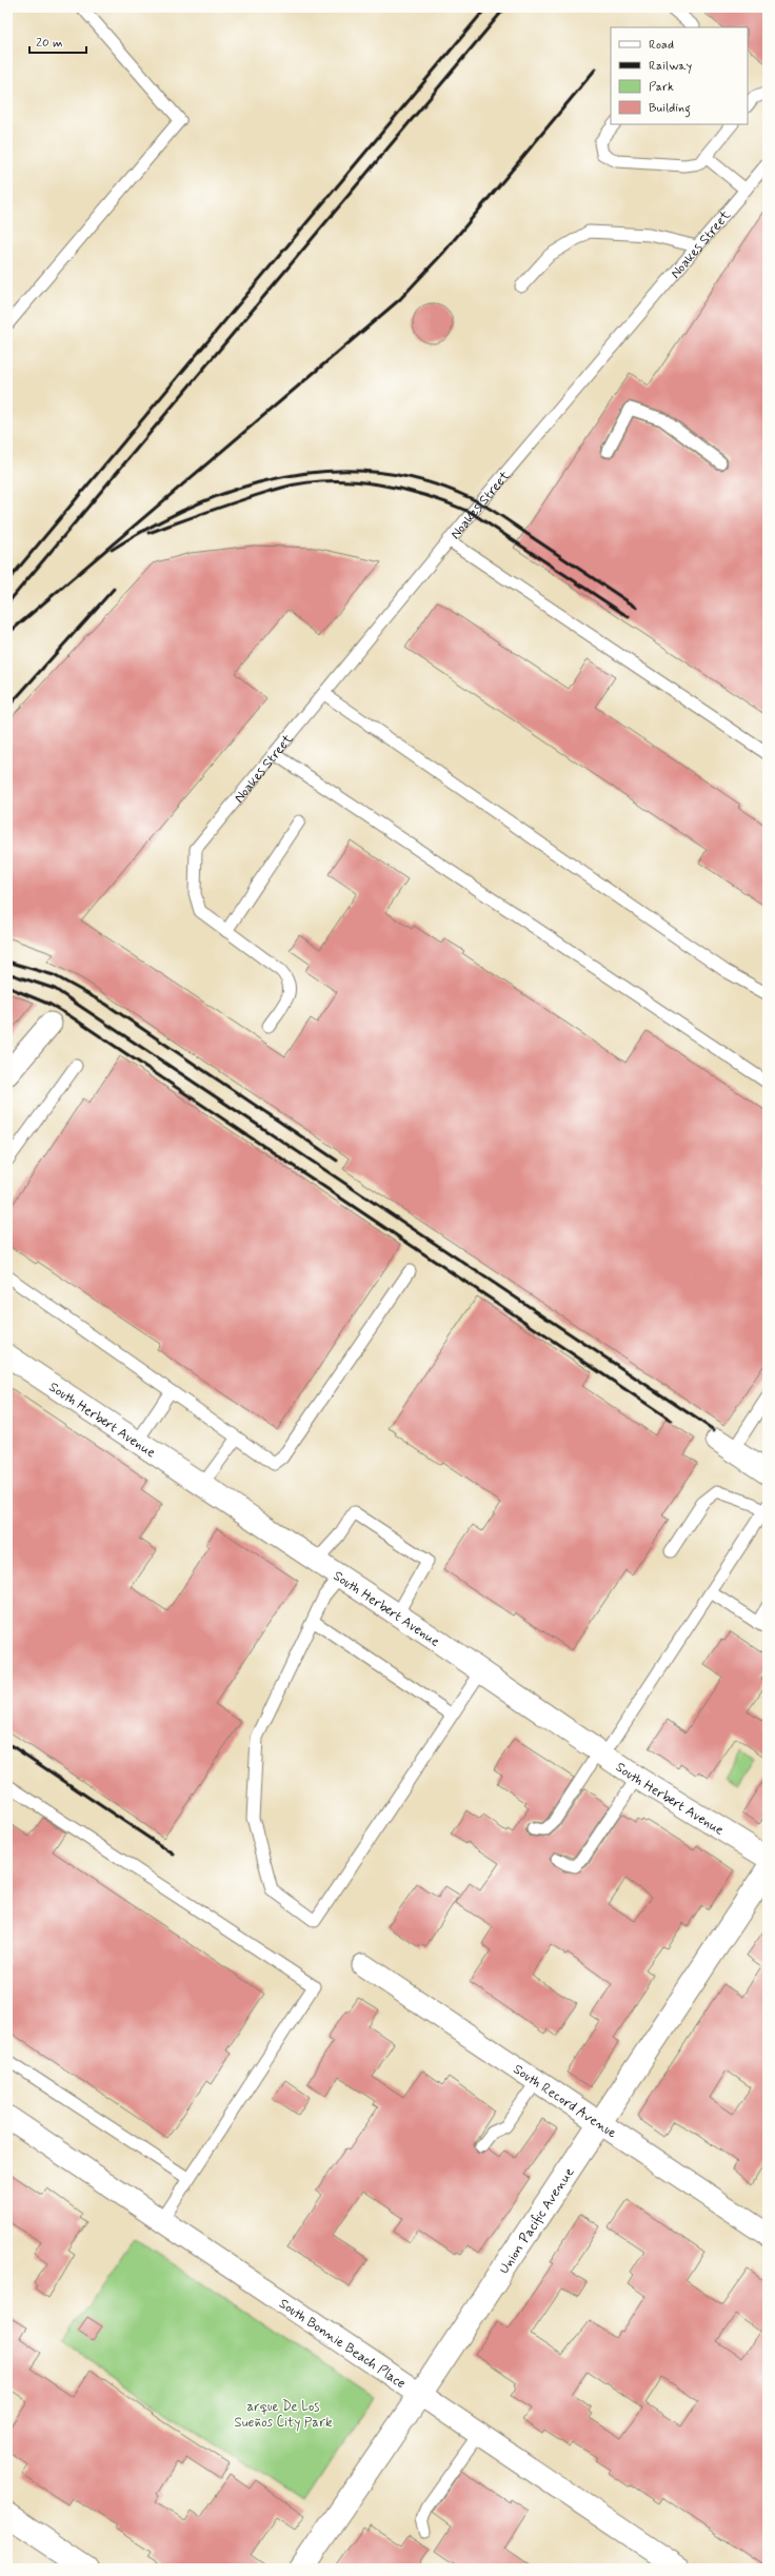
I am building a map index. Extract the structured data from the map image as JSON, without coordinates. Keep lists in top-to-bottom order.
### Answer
{
  "streets": {
    "street": [
      "South Herbert Avenue",
      "South Record Avenue",
      "Union Pacific Avenue",
      "South Bonnie Beach Place"
    ],
    "lane": ["Noakes Street"]
  },
  "crossings": [
    ["South Record Avenue", "Union Pacific Avenue"],
    ["Union Pacific Avenue", "South Bonnie Beach Place"]
  ],
  "parks": ["arque De Los Sueños City Park"],
  "legend": [
    "Road",
    "Railway",
    "Park",
    "Building"
  ],
  "scale_bar": "20 m"
}
